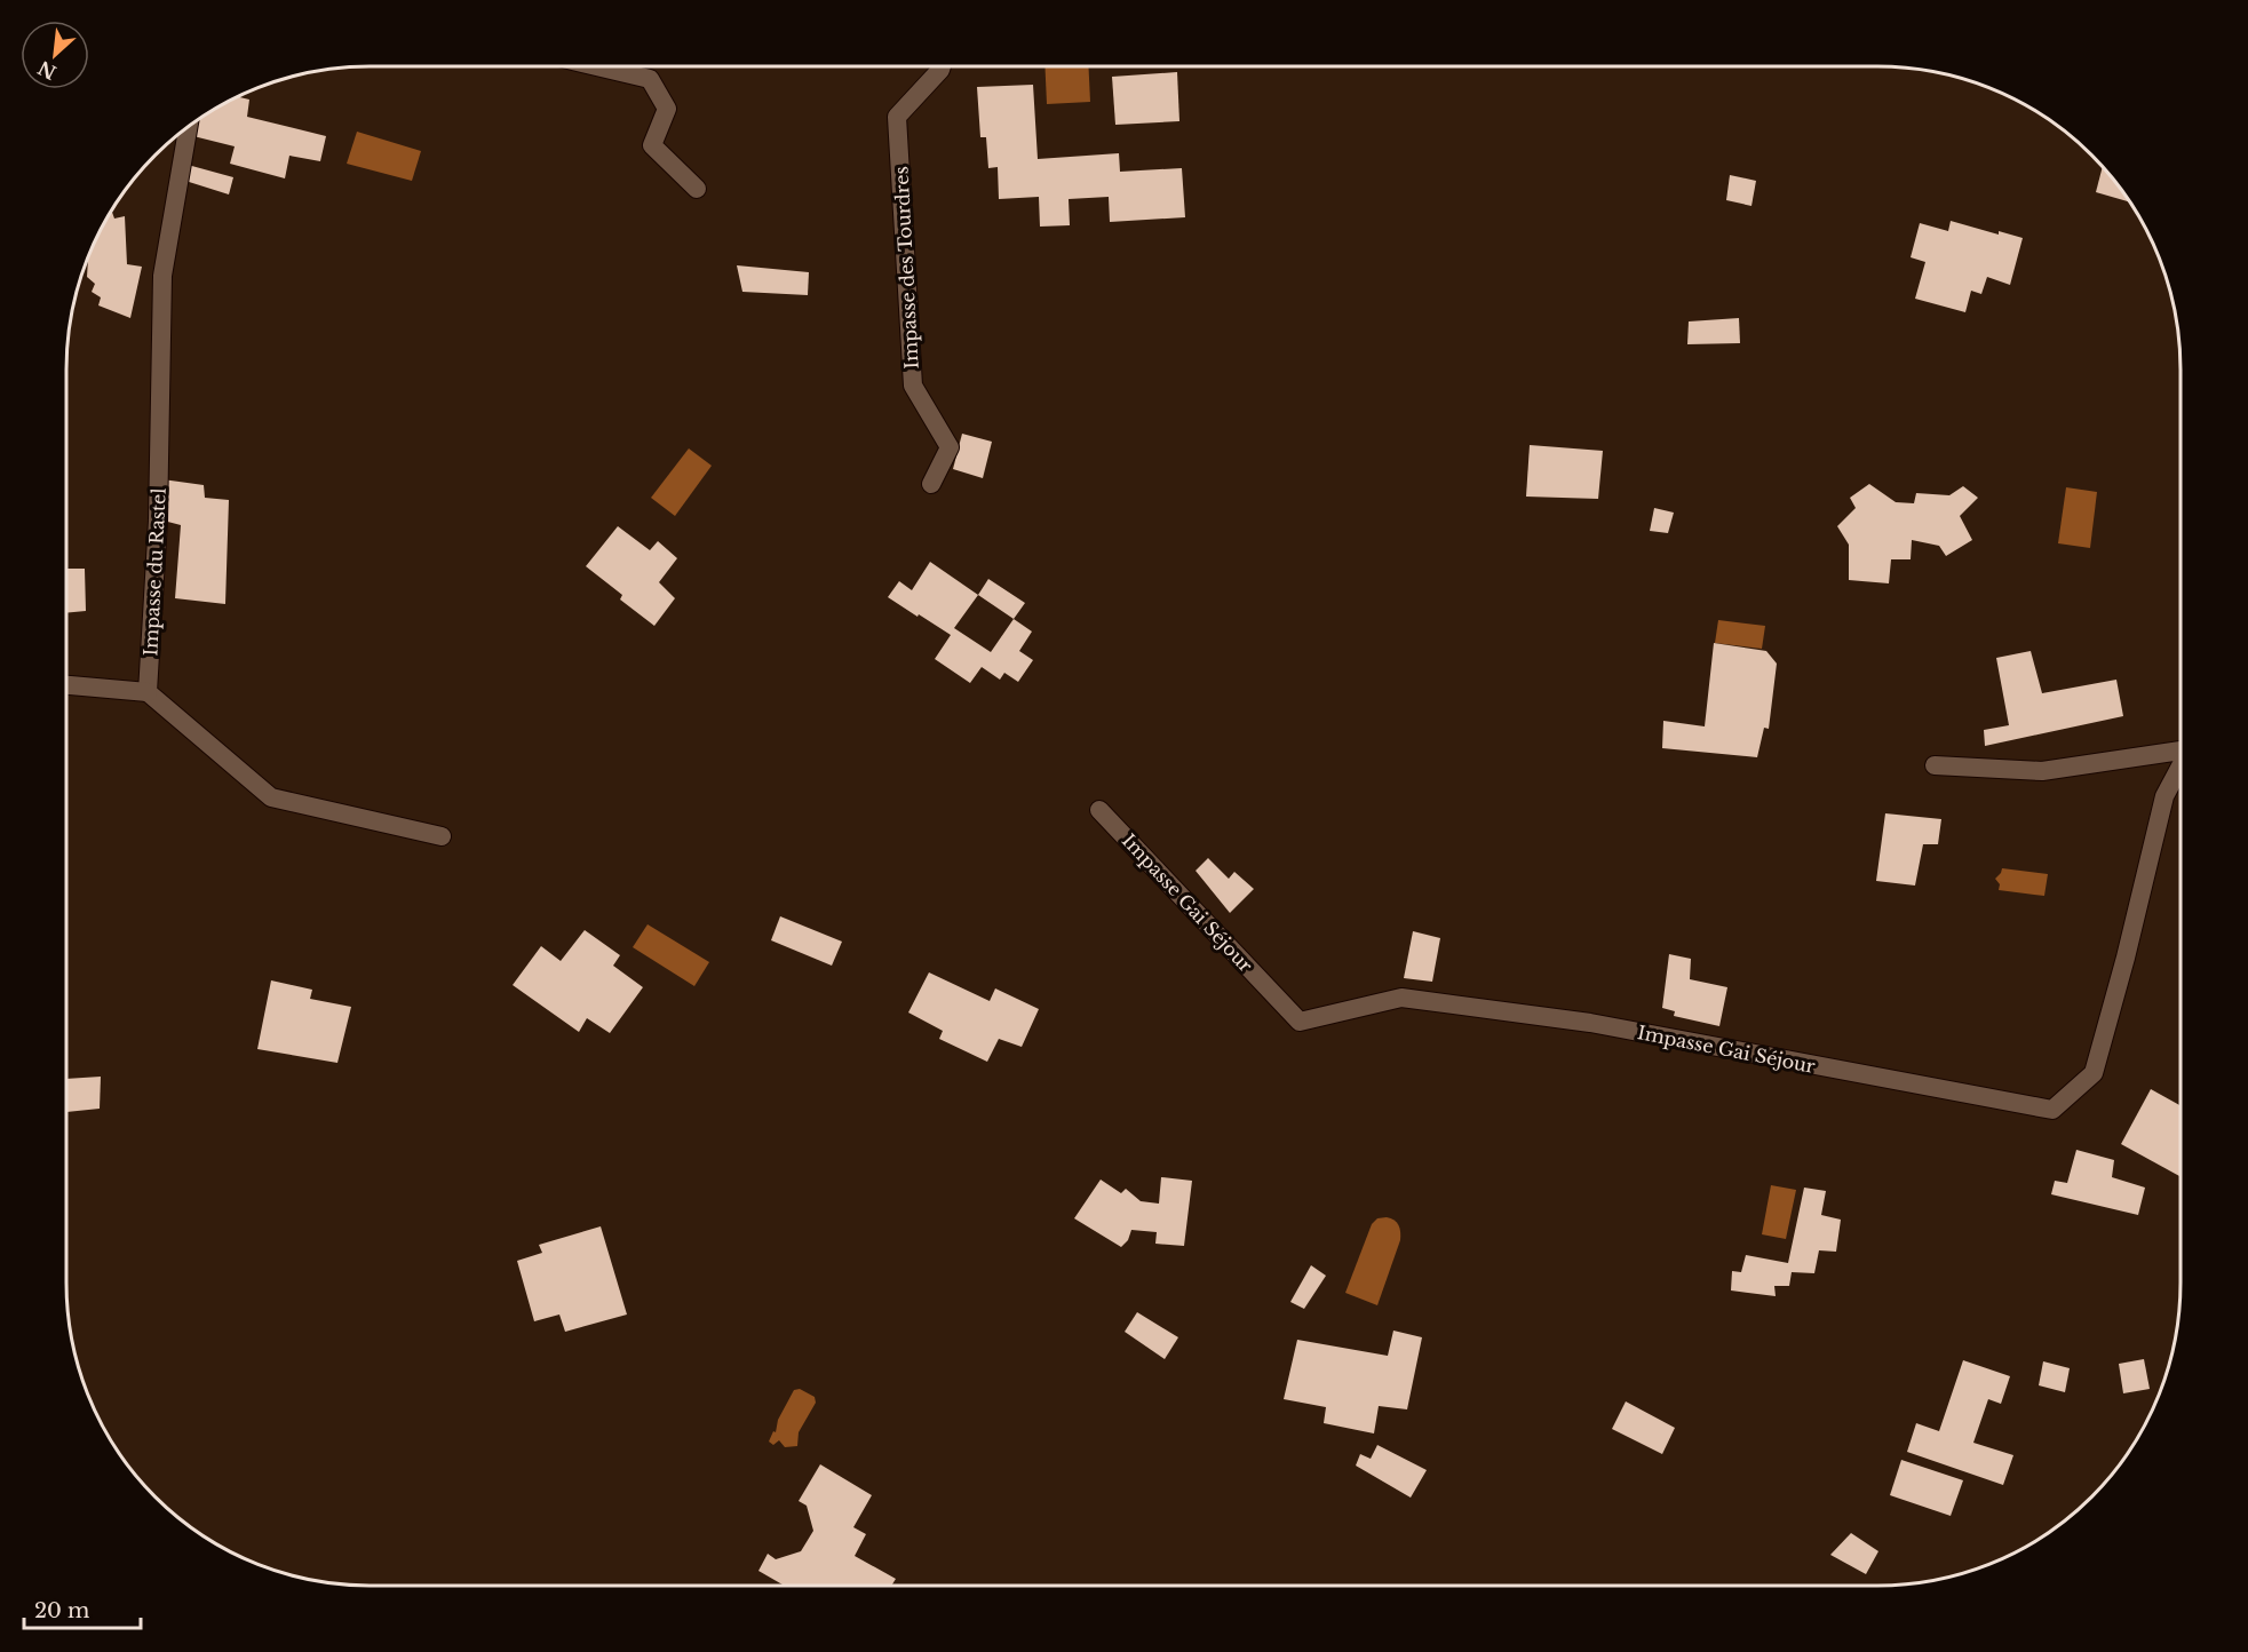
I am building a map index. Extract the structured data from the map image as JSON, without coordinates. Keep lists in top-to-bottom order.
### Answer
{
  "streets": {
    "street": ["Impasse des Tourdres", "Impasse du Rastel", "Impasse Gai Séjour"]
  },
  "scale_bar": "20 m",
  "north": "bottom left"
}
